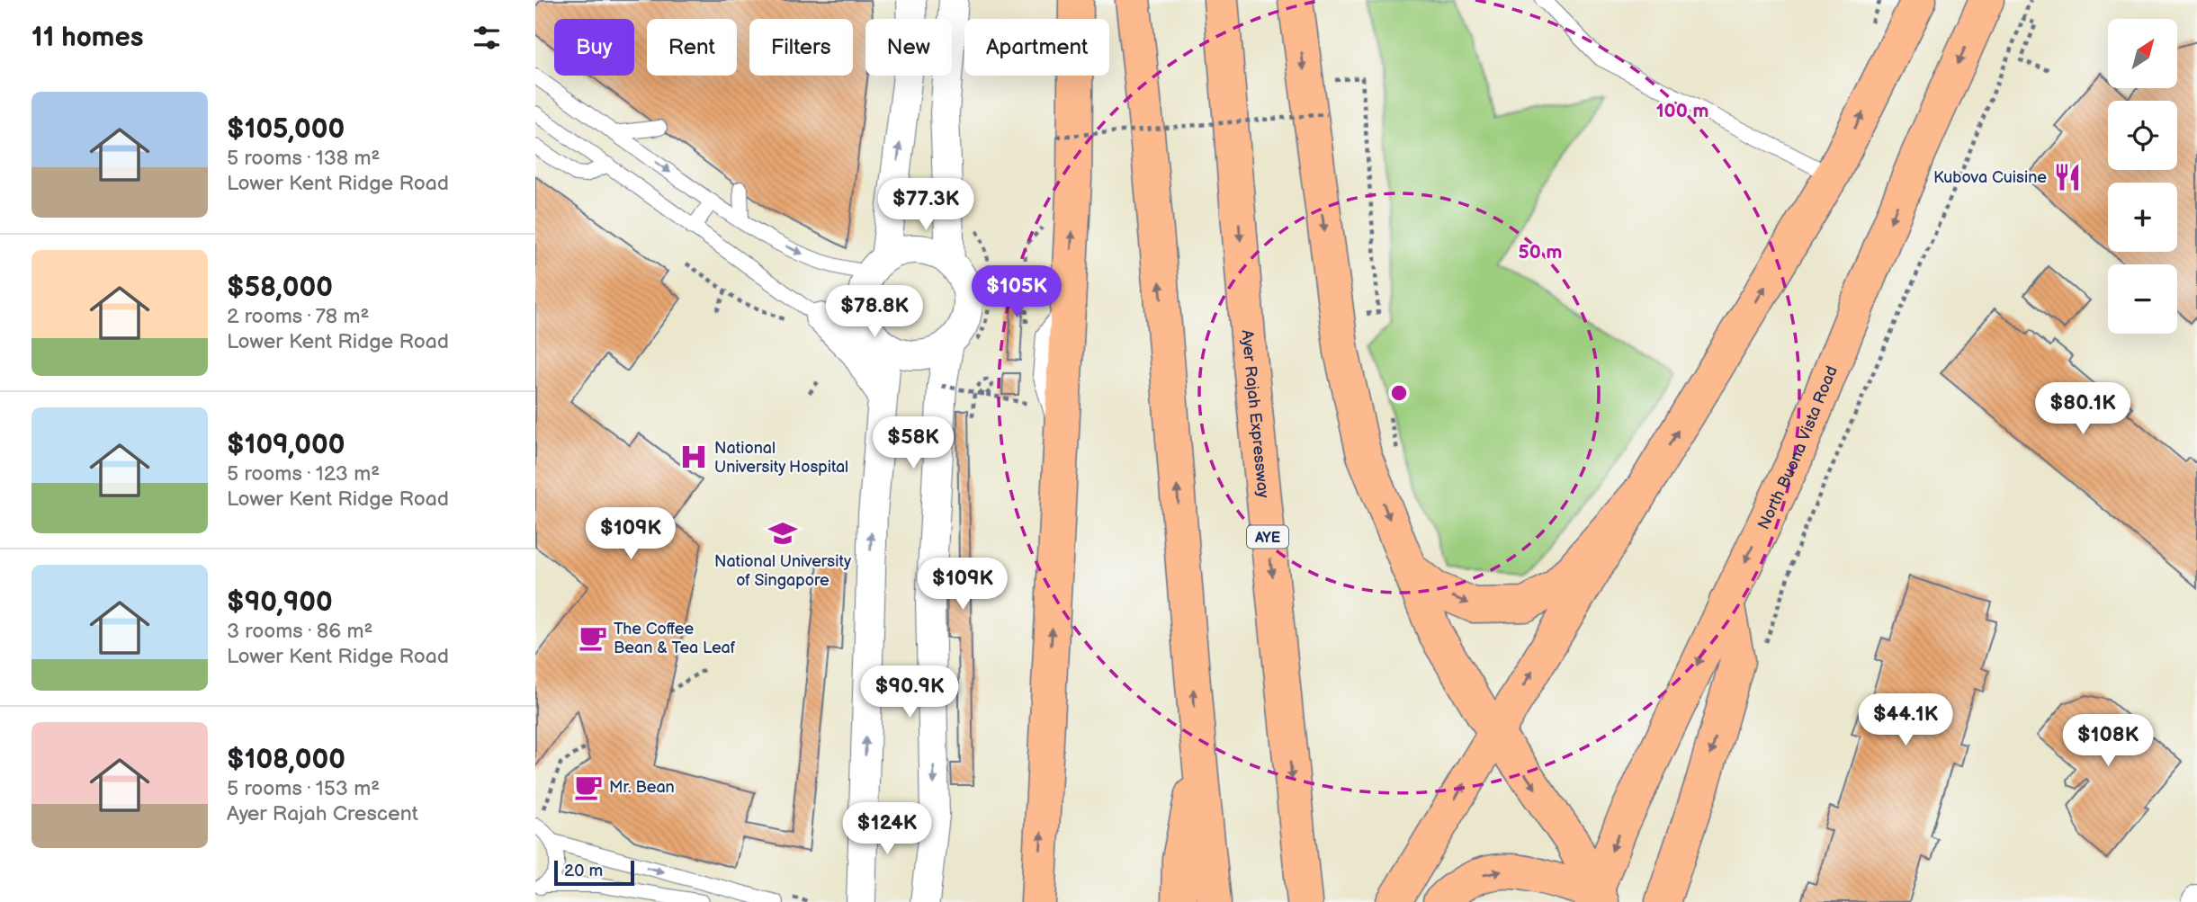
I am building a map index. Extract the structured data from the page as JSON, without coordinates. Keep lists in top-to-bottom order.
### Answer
{
  "streets": {
    "main road": ["Ayer Rajah Expressway", "North Buona Vista Road", "AYE"]
  },
  "places": {
    "restaurant": ["Kubova Cuisine"],
    "hospital": ["National University Hospital"],
    "school or university": ["National University of Singapore"],
    "cafe": ["The Coffee Bean & Tea Leaf", "Mr. Bean"]
  },
  "scale_bar": "20 m",
  "north": "top right",
  "page": {
    "heading": "11 homes",
    "map_buttons": ["+", "−"],
    "chip": [
      "Buy",
      "Rent",
      "Filters",
      "New",
      "Apartment"
    ],
    "list": [
      {
        "name": "$105,000",
        "note": "5 rooms · 138 m² · Lower Kent Ridge Road"
      },
      {
        "name": "$58,000",
        "note": "2 rooms · 78 m² · Lower Kent Ridge Road"
      },
      {
        "name": "$109,000",
        "note": "5 rooms · 123 m² · Lower Kent Ridge Road"
      },
      {
        "name": "$90,900",
        "note": "3 rooms · 86 m² · Lower Kent Ridge Road"
      },
      {
        "name": "$108,000",
        "note": "5 rooms · 153 m² · Ayer Rajah Crescent"
      }
    ],
    "price": [
      "$77.3K",
      "$105K",
      "$78.8K",
      "$80.1K",
      "$58K",
      "$109K",
      "$109K",
      "$90.9K",
      "$44.1K",
      "$108K",
      "$124K"
    ],
    "scale": "20 m"
  },
  "rings": ["100 m", "50 m"]
}
